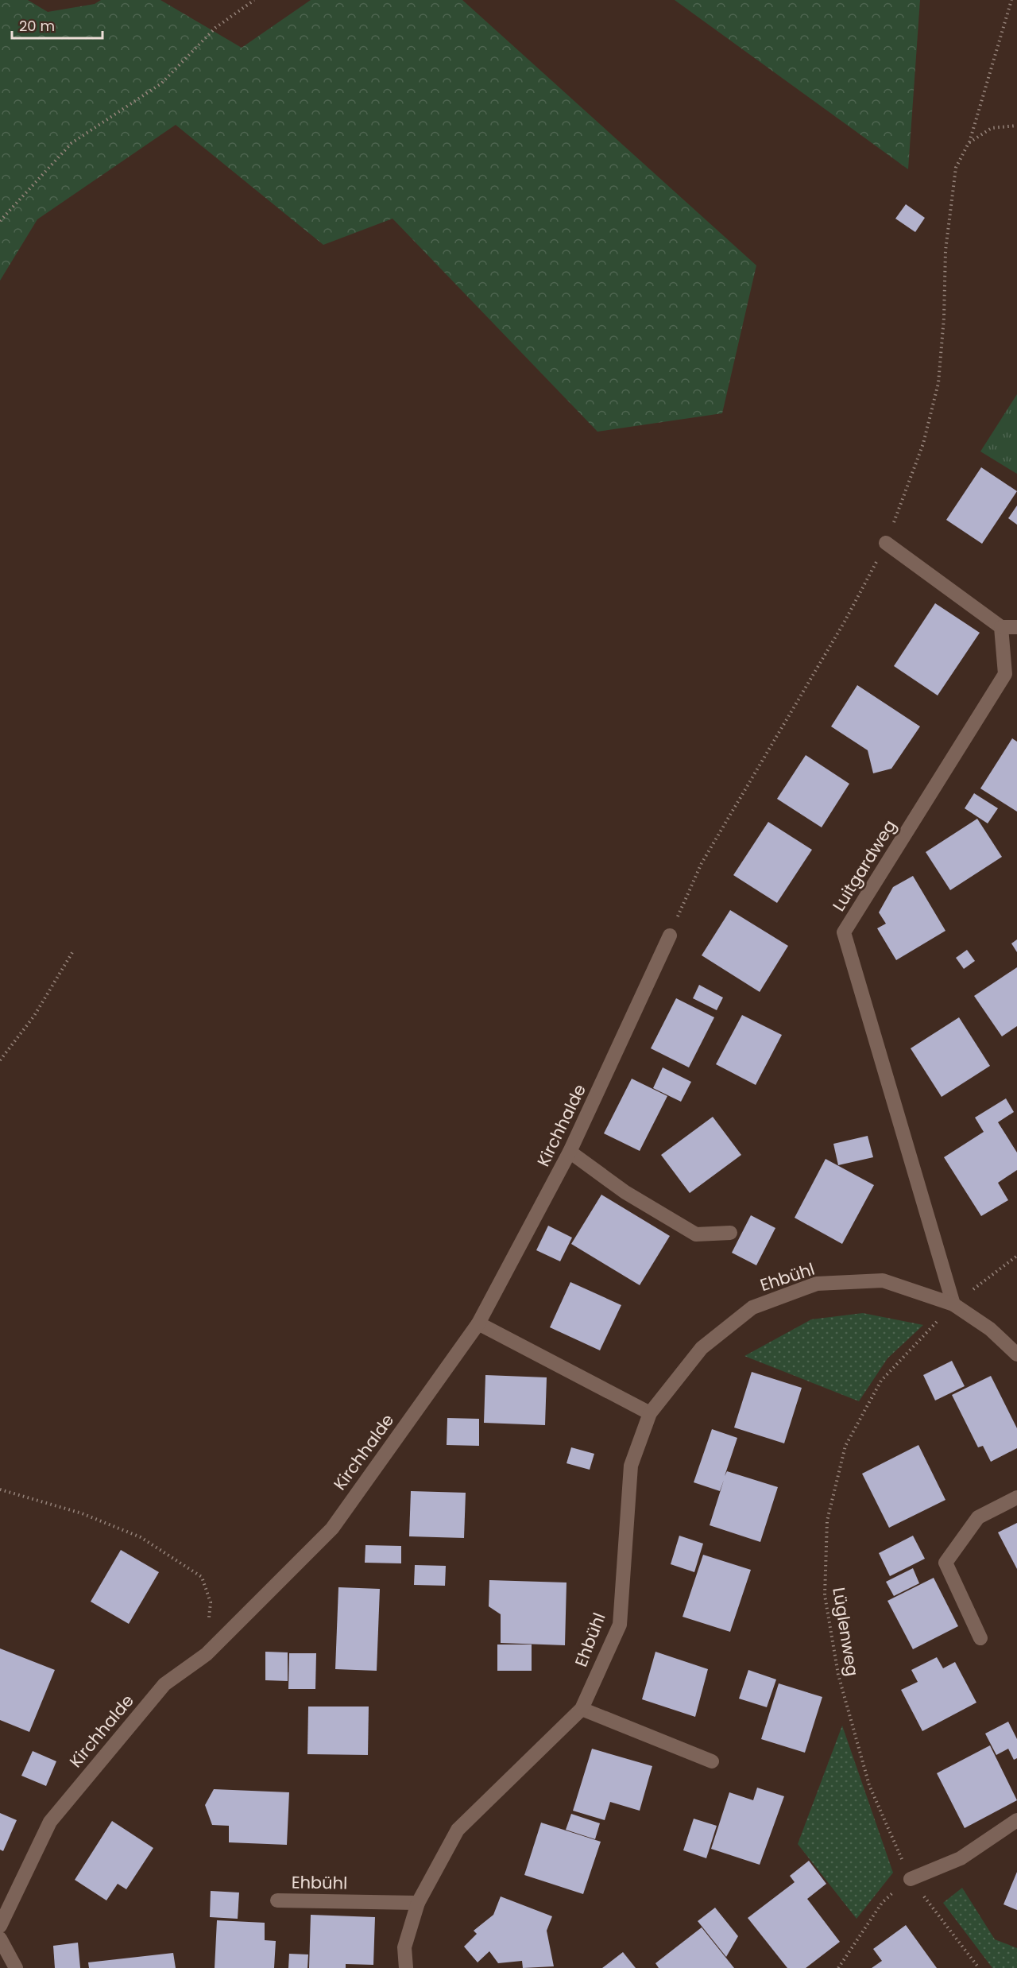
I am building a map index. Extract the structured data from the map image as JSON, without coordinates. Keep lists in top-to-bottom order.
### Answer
{
  "streets": {
    "street": ["Luitgardweg", "Kirchhalde", "Ehbühl"],
    "path": ["Lüglenweg"]
  },
  "crossings": [
    ["Luitgardweg", "Ehbühl"],
    ["Luitgardweg", "Lüglenweg"],
    ["Ehbühl", "Lüglenweg"]
  ],
  "scale_bar": "20 m"
}
